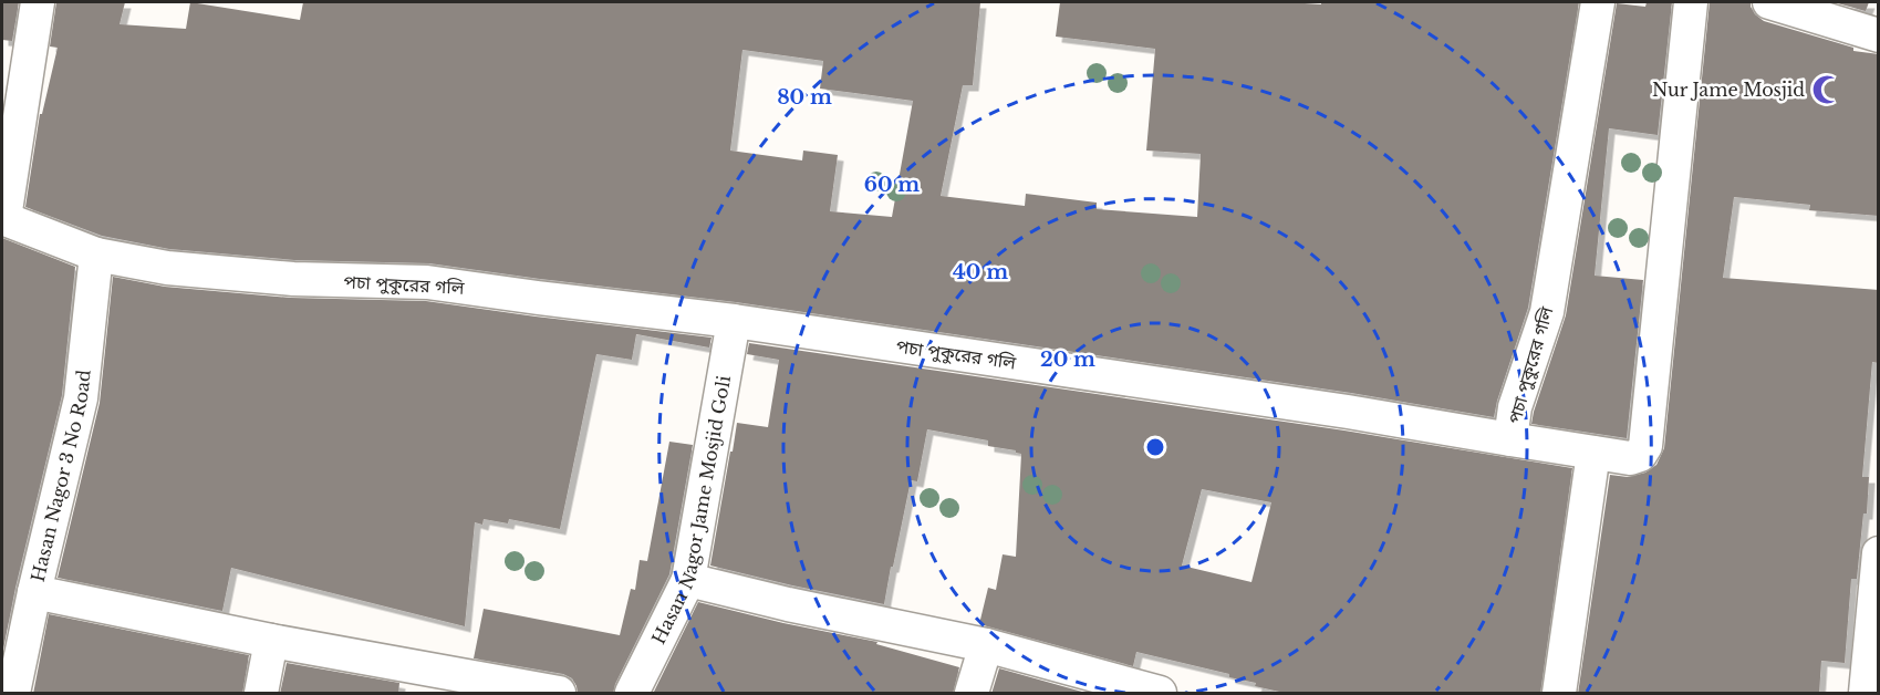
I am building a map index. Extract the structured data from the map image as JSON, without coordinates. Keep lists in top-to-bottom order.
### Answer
{
  "streets": {
    "street": ["পচা পুকুরের গলি", "Hasan Nagor 3 No Road", "Hasan Nagor Jame Mosjid Goli"]
  },
  "crossings": [
    ["পচা পুকুরের গলি", "Hasan Nagor 3 No Road"],
    ["পচা পুকুরের গলি", "Hasan Nagor Jame Mosjid Goli"]
  ],
  "places": {
    "mosque": ["Nur Jame Mosjid"]
  },
  "rings": [
    "80 m",
    "60 m",
    "40 m",
    "20 m"
  ]
}
